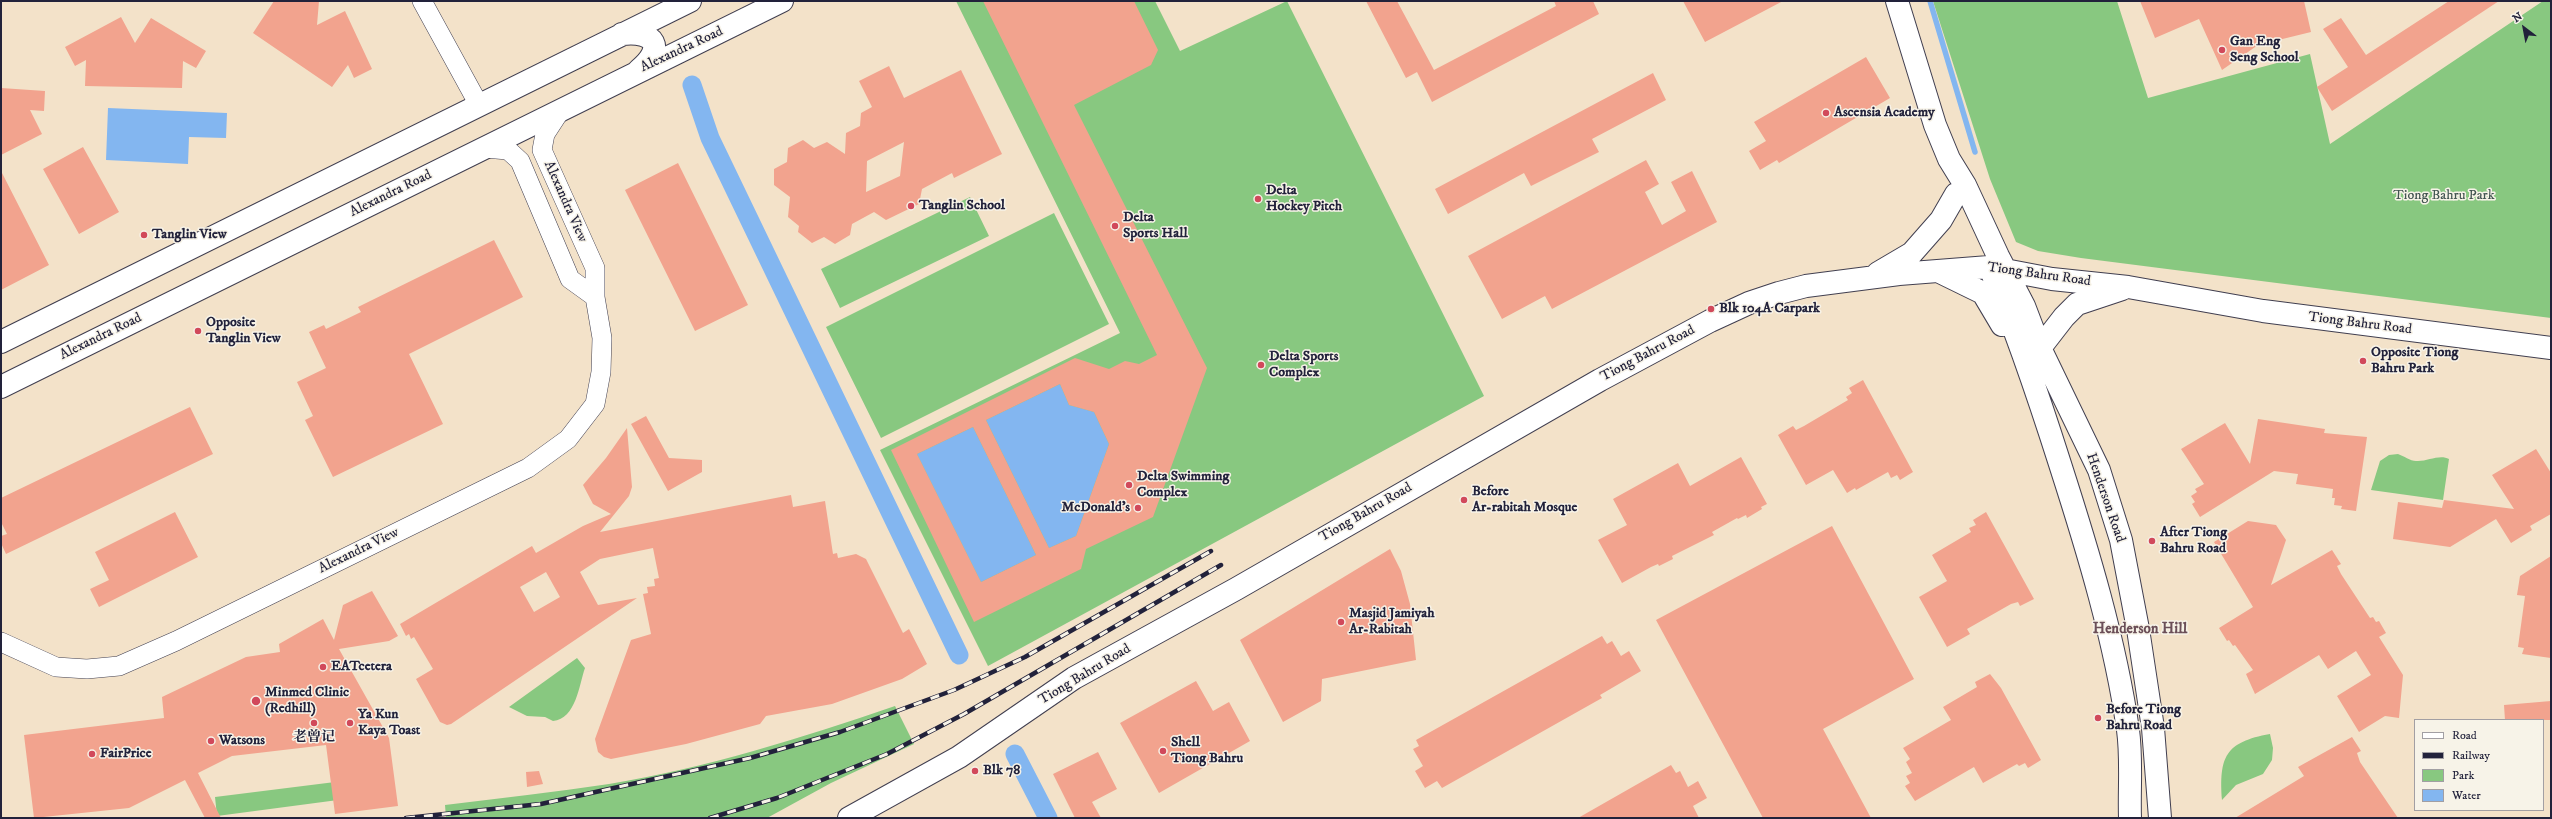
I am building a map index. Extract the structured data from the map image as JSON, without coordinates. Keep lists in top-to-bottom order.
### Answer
{
  "streets": {
    "main road": ["Alexandra Road", "Tiong Bahru Road", "Henderson Road"],
    "street": ["Alexandra View"]
  },
  "crossings": [
    ["Alexandra Road", "Alexandra View"],
    ["Tiong Bahru Road", "Henderson Road"]
  ],
  "districts": ["Henderson Hill"],
  "parks": ["Tiong Bahru Park"],
  "places": [
    "Gan Eng Seng School",
    "Ascensia Academy",
    "Delta Hockey Pitch",
    "Tanglin School",
    "Delta Sports Hall",
    "Tanglin View",
    "Blk 104A Carpark",
    "Opposite Tanglin View",
    "Opposite Tiong Bahru Park",
    "Delta Sports Complex",
    "Delta Swimming Complex",
    "Before Ar-rabitah Mosque",
    "McDonald's",
    "After Tiong Bahru Road",
    "Masjid Jamiyah Ar-Rabitah",
    "EATcetera",
    "Minmed Clinic (Redhill)",
    "Before Tiong Bahru Road",
    "老曾记",
    "Ya Kun Kaya Toast",
    "Watsons",
    "Shell Tiong Bahru",
    "FairPrice",
    "Blk 78"
  ],
  "legend": [
    "Road",
    "Railway",
    "Park",
    "Water"
  ],
  "north": "top left"
}
